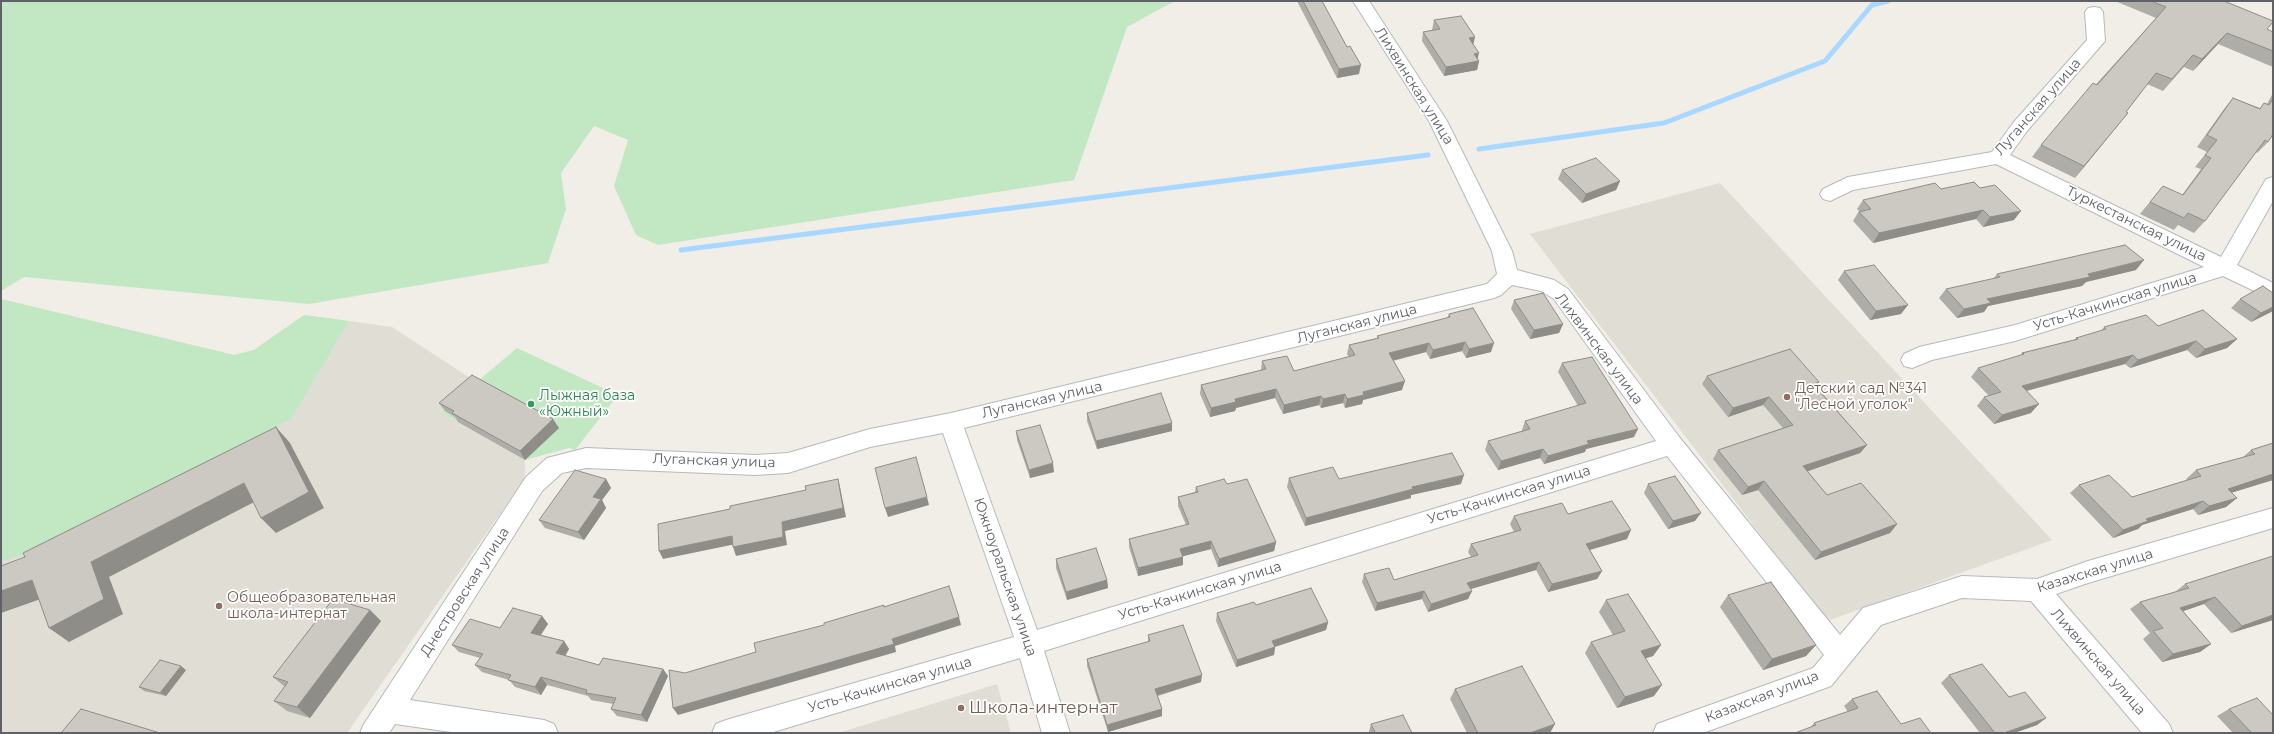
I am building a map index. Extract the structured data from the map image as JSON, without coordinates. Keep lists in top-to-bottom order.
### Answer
{
  "streets": {
    "street": [
      "Лихвинская улица",
      "Луганская улица",
      "Туркестанская улица",
      "Усть-Качкинская улица",
      "Казахская улица",
      "Южноуральская улица",
      "Днестровская улица"
    ]
  },
  "crossings": [
    ["Лихвинская улица", "Луганская улица"],
    ["Лихвинская улица", "Усть-Качкинская улица"],
    ["Лихвинская улица", "Казахская улица"],
    ["Луганская улица", "Туркестанская улица"],
    ["Луганская улица", "Южноуральская улица"],
    ["Луганская улица", "Днестровская улица"],
    ["Туркестанская улица", "Усть-Качкинская улица"],
    ["Усть-Качкинская улица", "Южноуральская улица"]
  ],
  "places": [
    "Детский сад №341 \"Лесной уголок\"",
    "Лыжная база «Южный»",
    "Общеобразовательная школа-интернат",
    "Школа-интернат"
  ]
}
